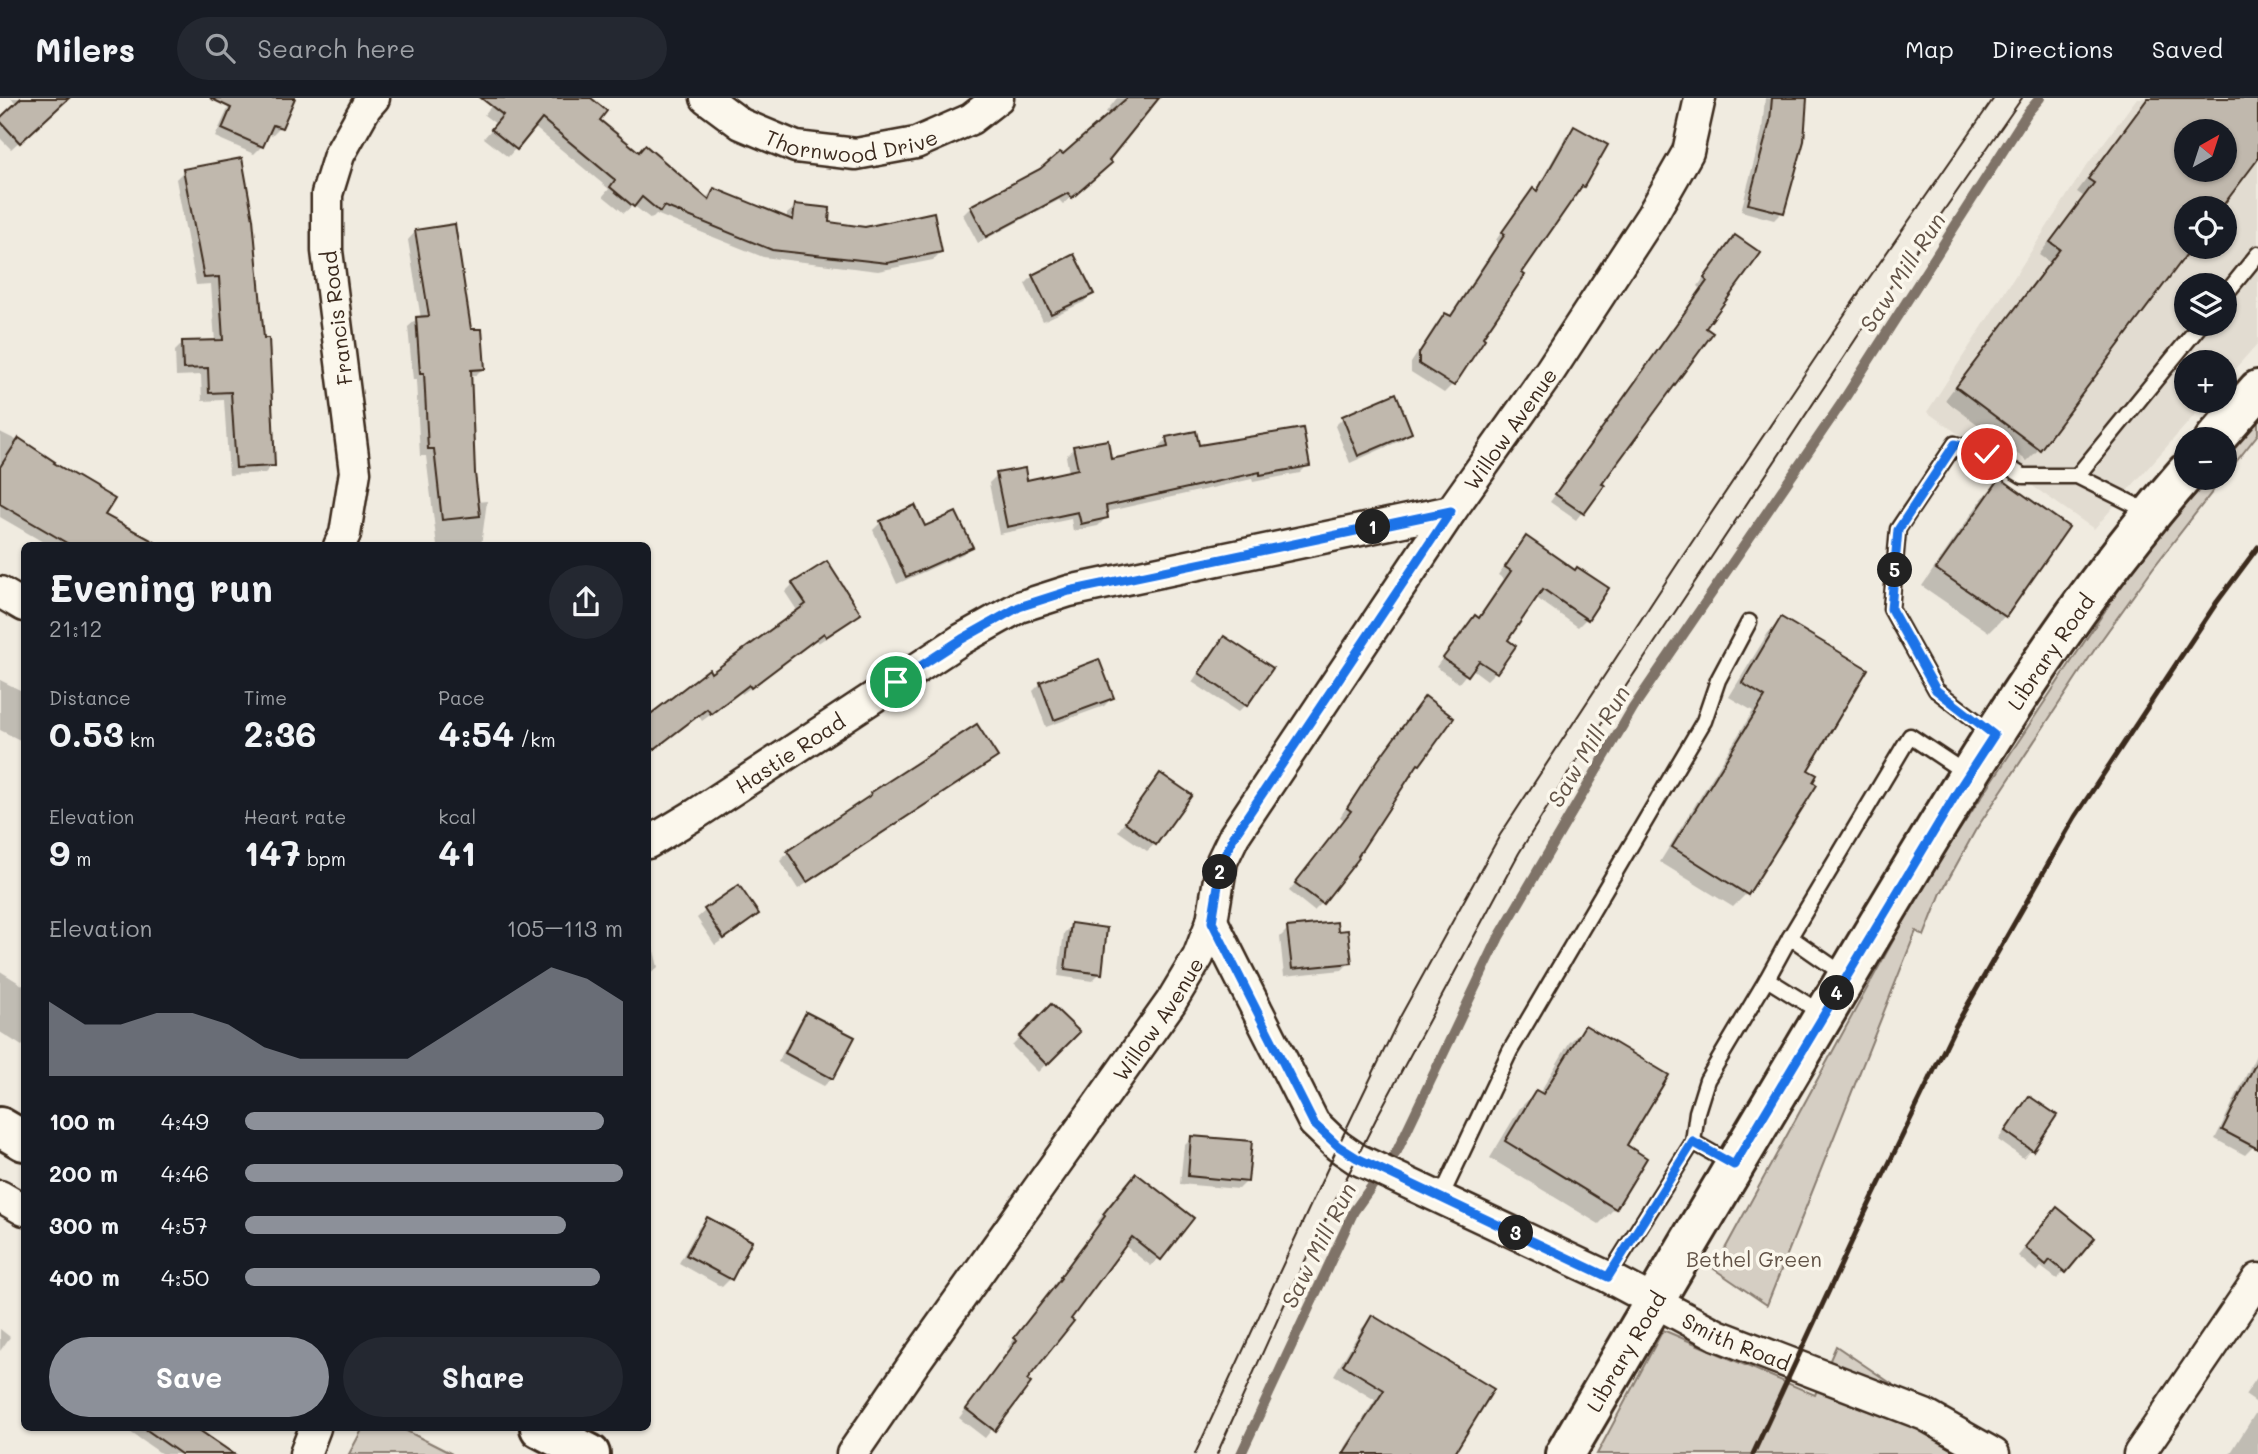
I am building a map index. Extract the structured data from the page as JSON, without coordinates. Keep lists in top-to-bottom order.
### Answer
{
  "streets": {
    "main road": ["Library Road"],
    "street": [
      "Thornwood Drive",
      "Francis Road",
      "Willow Avenue",
      "Hastie Road",
      "Smith Road"
    ]
  },
  "crossings": [
    ["Willow Avenue", "Hastie Road"],
    ["Willow Avenue", "Smith Road"],
    ["Library Road", "Smith Road"]
  ],
  "water": ["Saw Mill Run"],
  "parks": ["Bethel Green"],
  "north": "top right",
  "page": {
    "header": "Milers",
    "search": "Search here",
    "nav": ["Map", "Directions", "Saved"],
    "map_buttons": ["+", "−"],
    "pins": [
      "1",
      "5",
      "2",
      "4",
      "3"
    ],
    "heading": ["Evening run", "21:12"],
    "stats": [
      ["Distance", "0.53 km"],
      ["Time", "2:36"],
      ["Pace", "4:54 /km"],
      ["Elevation", "9 m"],
      ["Heart rate", "147 bpm"],
      ["kcal", "41"]
    ],
    "chart": ["Elevation", "105–113 m"],
    "list": [
      {
        "name": "100 m",
        "note": "4:49"
      },
      {
        "name": "200 m",
        "note": "4:46"
      },
      {
        "name": "300 m",
        "note": "4:57"
      },
      {
        "name": "400 m",
        "note": "4:50"
      }
    ],
    "buttons": ["Save", "Share"]
  }
}
